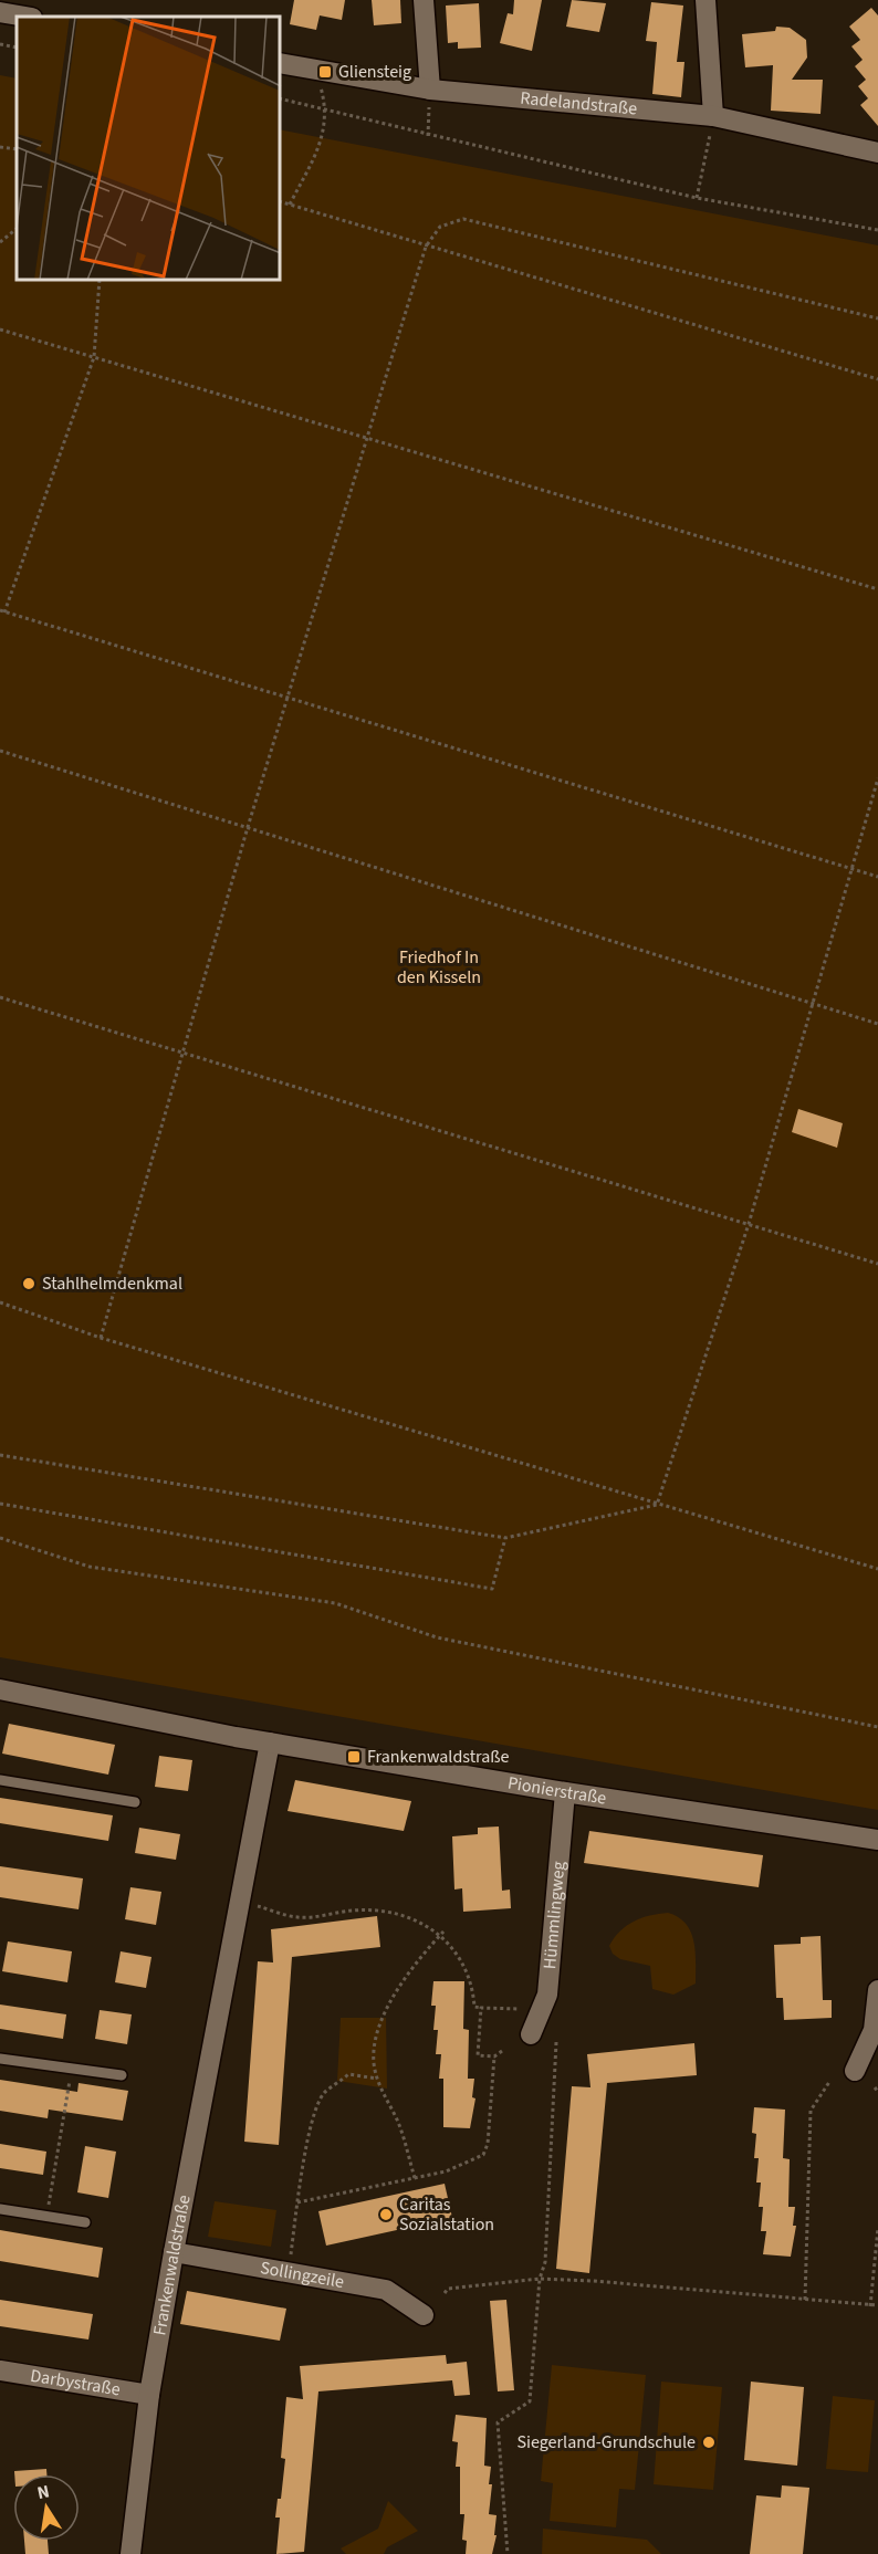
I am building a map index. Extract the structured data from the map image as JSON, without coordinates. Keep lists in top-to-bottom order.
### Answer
{
  "streets": {
    "street": [
      "Radelandstraße",
      "Pionierstraße",
      "Hümmlingweg",
      "Frankenwaldstraße",
      "Sollingzeile",
      "Darbystraße"
    ]
  },
  "crossings": [
    ["Pionierstraße", "Hümmlingweg"],
    ["Pionierstraße", "Frankenwaldstraße"],
    ["Frankenwaldstraße", "Sollingzeile"],
    ["Frankenwaldstraße", "Darbystraße"]
  ],
  "parks": ["Friedhof In den Kisseln"],
  "places": {
    "transit": ["Gliensteig", "Frankenwaldstraße"],
    "other": ["Stahlhelmdenkmal", "Caritas Sozialstation", "Siegerland-Grundschule"]
  },
  "north": "top"
}
